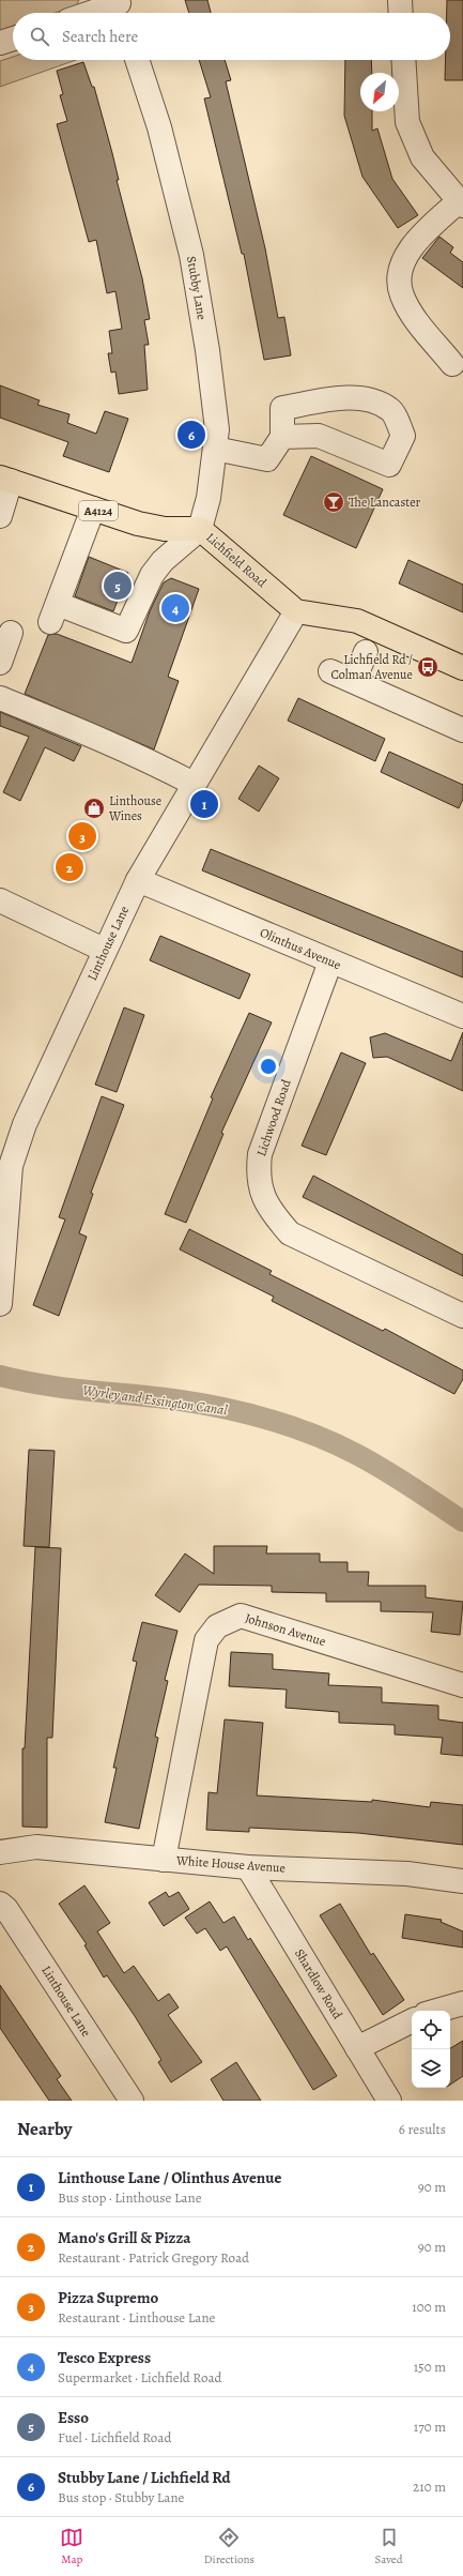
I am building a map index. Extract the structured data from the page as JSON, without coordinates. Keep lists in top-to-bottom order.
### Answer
{
  "streets": {
    "main road": ["A4124", "Lichfield Road"],
    "street": [
      "Stubby Lane",
      "Linthouse Lane",
      "Olinthus Avenue",
      "Lichwood Road",
      "Johnson Avenue",
      "White House Avenue",
      "Shardlow Road"
    ]
  },
  "crossings": [
    ["Stubby Lane", "Lichfield Road"],
    ["Lichfield Road", "Linthouse Lane"],
    ["Linthouse Lane", "Olinthus Avenue"],
    ["Olinthus Avenue", "Lichwood Road"],
    ["Johnson Avenue", "White House Avenue"],
    ["White House Avenue", "Shardlow Road"]
  ],
  "water": ["Wyrley and Essington Canal"],
  "places": {
    "bar": ["The Lancaster"],
    "bus stop": ["Lichfield Rd / Colman Avenue"],
    "shop": ["Linthouse Wines"]
  },
  "north": "bottom left",
  "page": {
    "search": "Search here",
    "pins": [
      "6",
      "5",
      "4",
      "1",
      "3",
      "2"
    ],
    "heading": ["Nearby", "6 results"],
    "list": [
      {
        "mark": "1",
        "name": "Linthouse Lane / Olinthus Avenue",
        "note": "Bus stop · Linthouse Lane",
        "value": "90 m"
      },
      {
        "mark": "2",
        "name": "Mano's Grill & Pizza",
        "note": "Restaurant · Patrick Gregory Road",
        "value": "90 m"
      },
      {
        "mark": "3",
        "name": "Pizza Supremo",
        "note": "Restaurant · Linthouse Lane",
        "value": "100 m"
      },
      {
        "mark": "4",
        "name": "Tesco Express",
        "note": "Supermarket · Lichfield Road",
        "value": "150 m"
      },
      {
        "mark": "5",
        "name": "Esso",
        "note": "Fuel · Lichfield Road",
        "value": "170 m"
      },
      {
        "mark": "6",
        "name": "Stubby Lane / Lichfield Rd",
        "note": "Bus stop · Stubby Lane",
        "value": "210 m"
      }
    ],
    "nav": ["Map", "Directions", "Saved"]
  }
}
